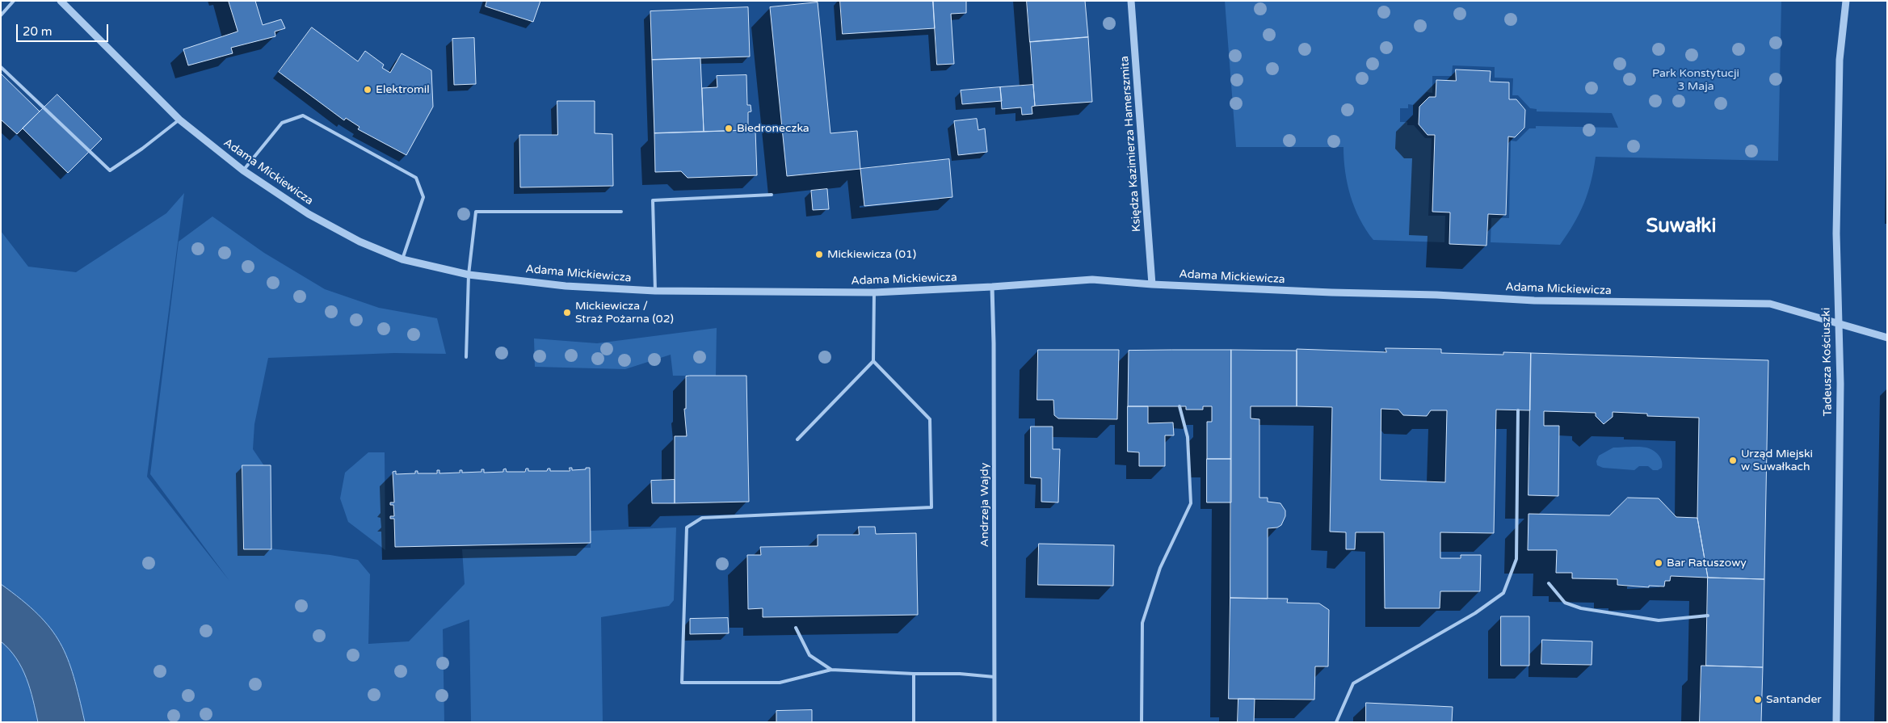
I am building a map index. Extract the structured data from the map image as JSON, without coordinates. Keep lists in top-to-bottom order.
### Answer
{
  "streets": {
    "street": [
      "Księdza Kazimierza Hamerszmita",
      "Adama Mickiewicza",
      "Tadeusza Kościuszki",
      "Andrzeja Wajdy"
    ]
  },
  "crossings": [
    ["Księdza Kazimierza Hamerszmita", "Adama Mickiewicza"],
    ["Adama Mickiewicza", "Tadeusza Kościuszki"],
    ["Adama Mickiewicza", "Andrzeja Wajdy"]
  ],
  "districts": ["Suwałki"],
  "parks": ["Park Konstytucji 3 Maja"],
  "places": [
    "Elektromil",
    "Biedroneczka",
    "Mickiewicza (01)",
    "Mickiewicza / Straż Pożarna (02)",
    "Urząd Miejski w Suwałkach",
    "Bar Ratuszowy",
    "Santander"
  ],
  "scale_bar": "20 m"
}
